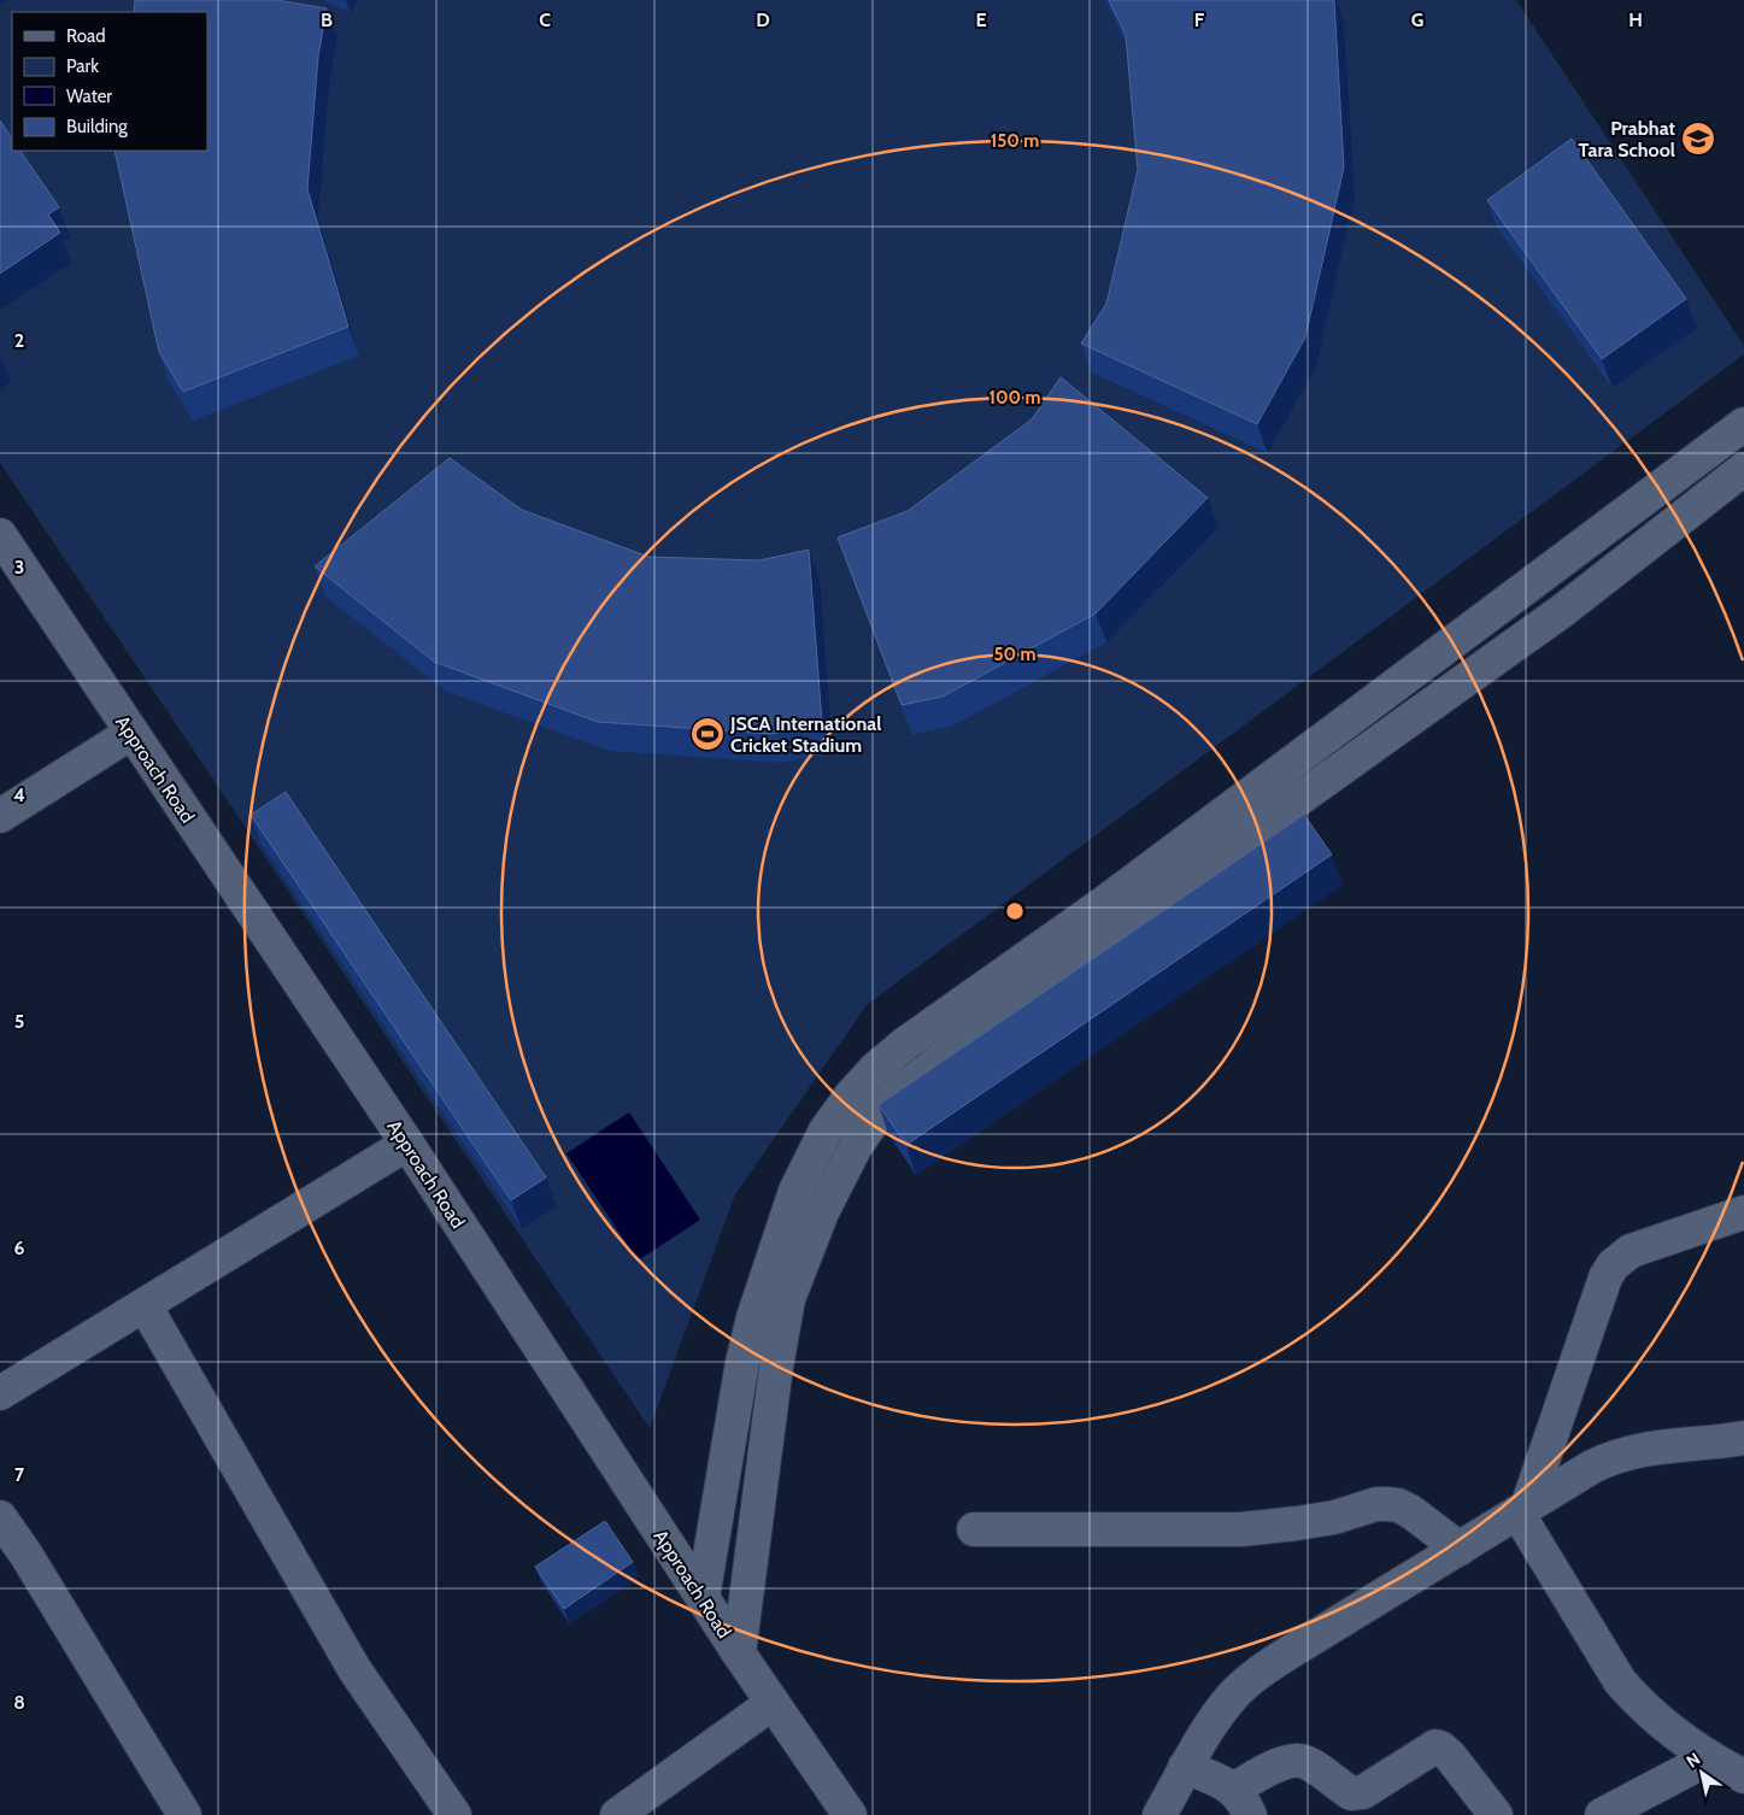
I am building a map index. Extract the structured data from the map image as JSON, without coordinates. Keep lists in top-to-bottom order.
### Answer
{
  "streets": {
    "street": ["Approach Road"]
  },
  "places": {
    "school or university": ["Prabhat Tara School"],
    "sports": ["JSCA International Cricket Stadium"]
  },
  "legend": [
    "Road",
    "Park",
    "Water",
    "Building"
  ],
  "north": "top left",
  "grid": {
    "columns": [
      "B",
      "C",
      "D",
      "E",
      "F",
      "G",
      "H"
    ],
    "rows": [
      "2",
      "3",
      "4",
      "5",
      "6",
      "7",
      "8"
    ]
  },
  "rings": ["150 m", "100 m", "50 m"]
}
